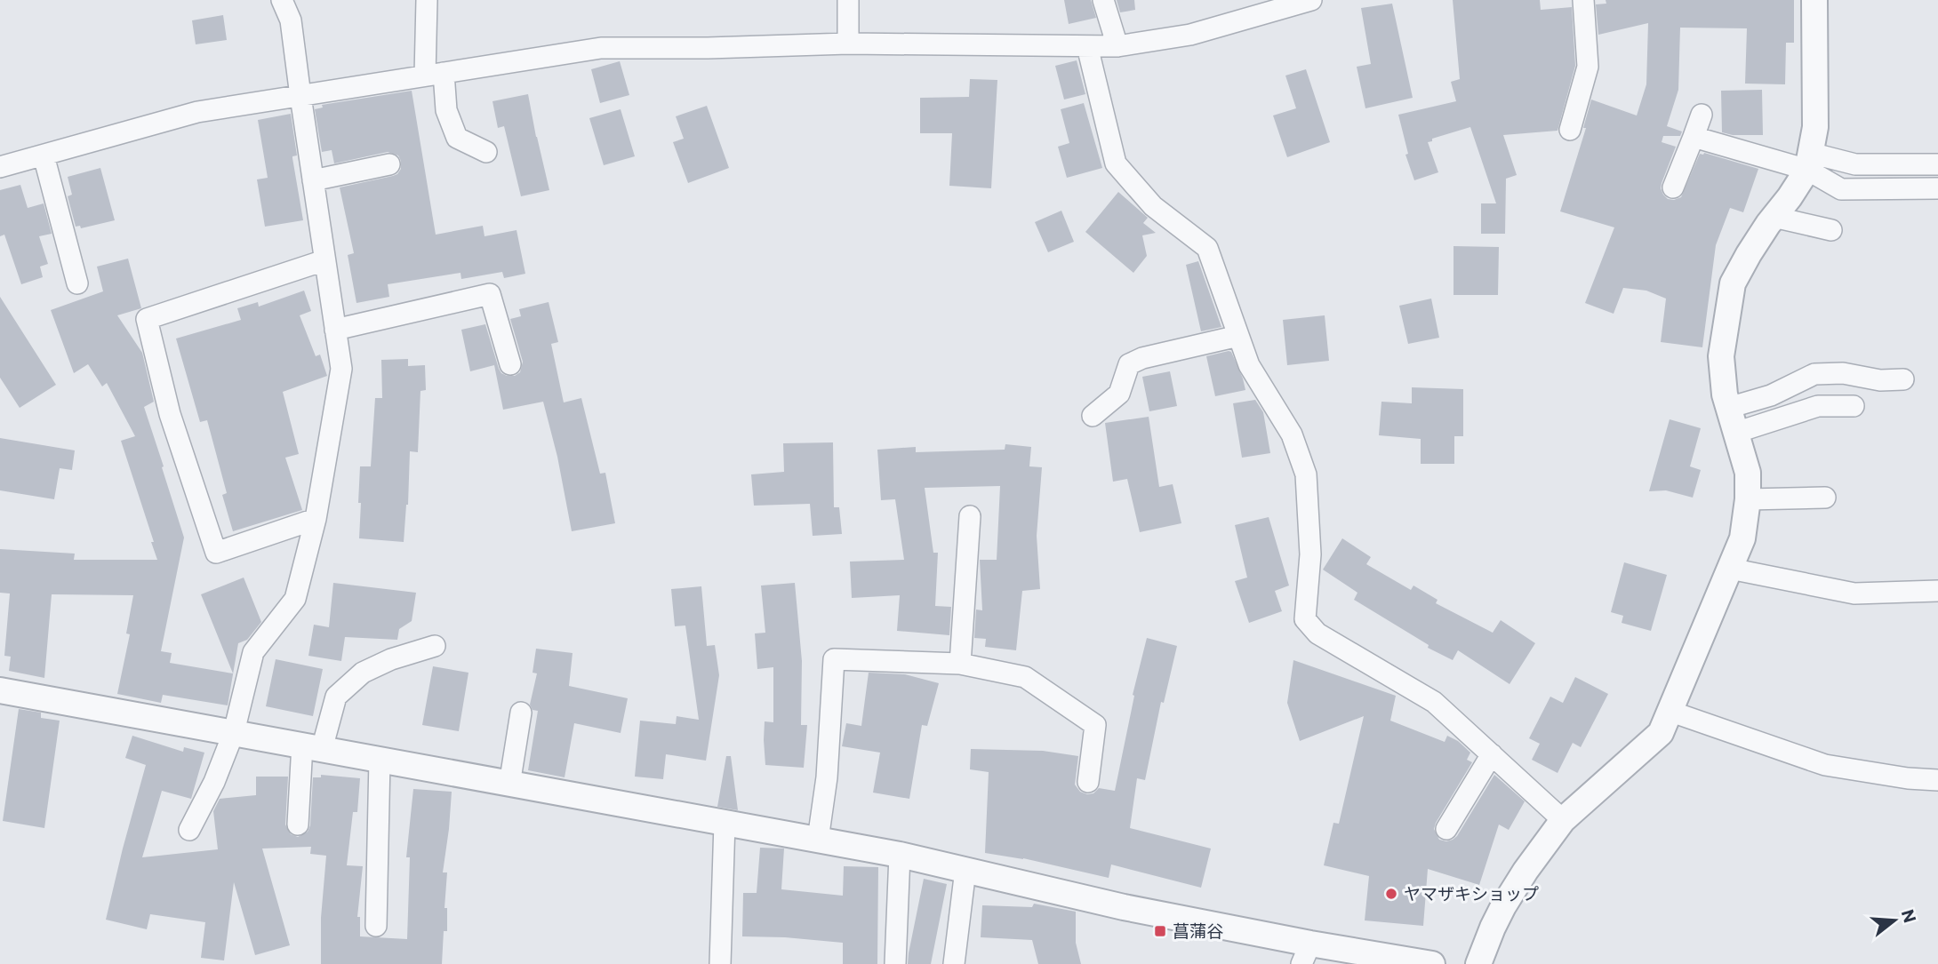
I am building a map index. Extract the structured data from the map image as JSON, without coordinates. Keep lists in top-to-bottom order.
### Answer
{
  "places": {
    "other": ["ヤマザキショップ"],
    "transit": ["菖蒲谷"]
  },
  "north": "right"
}
